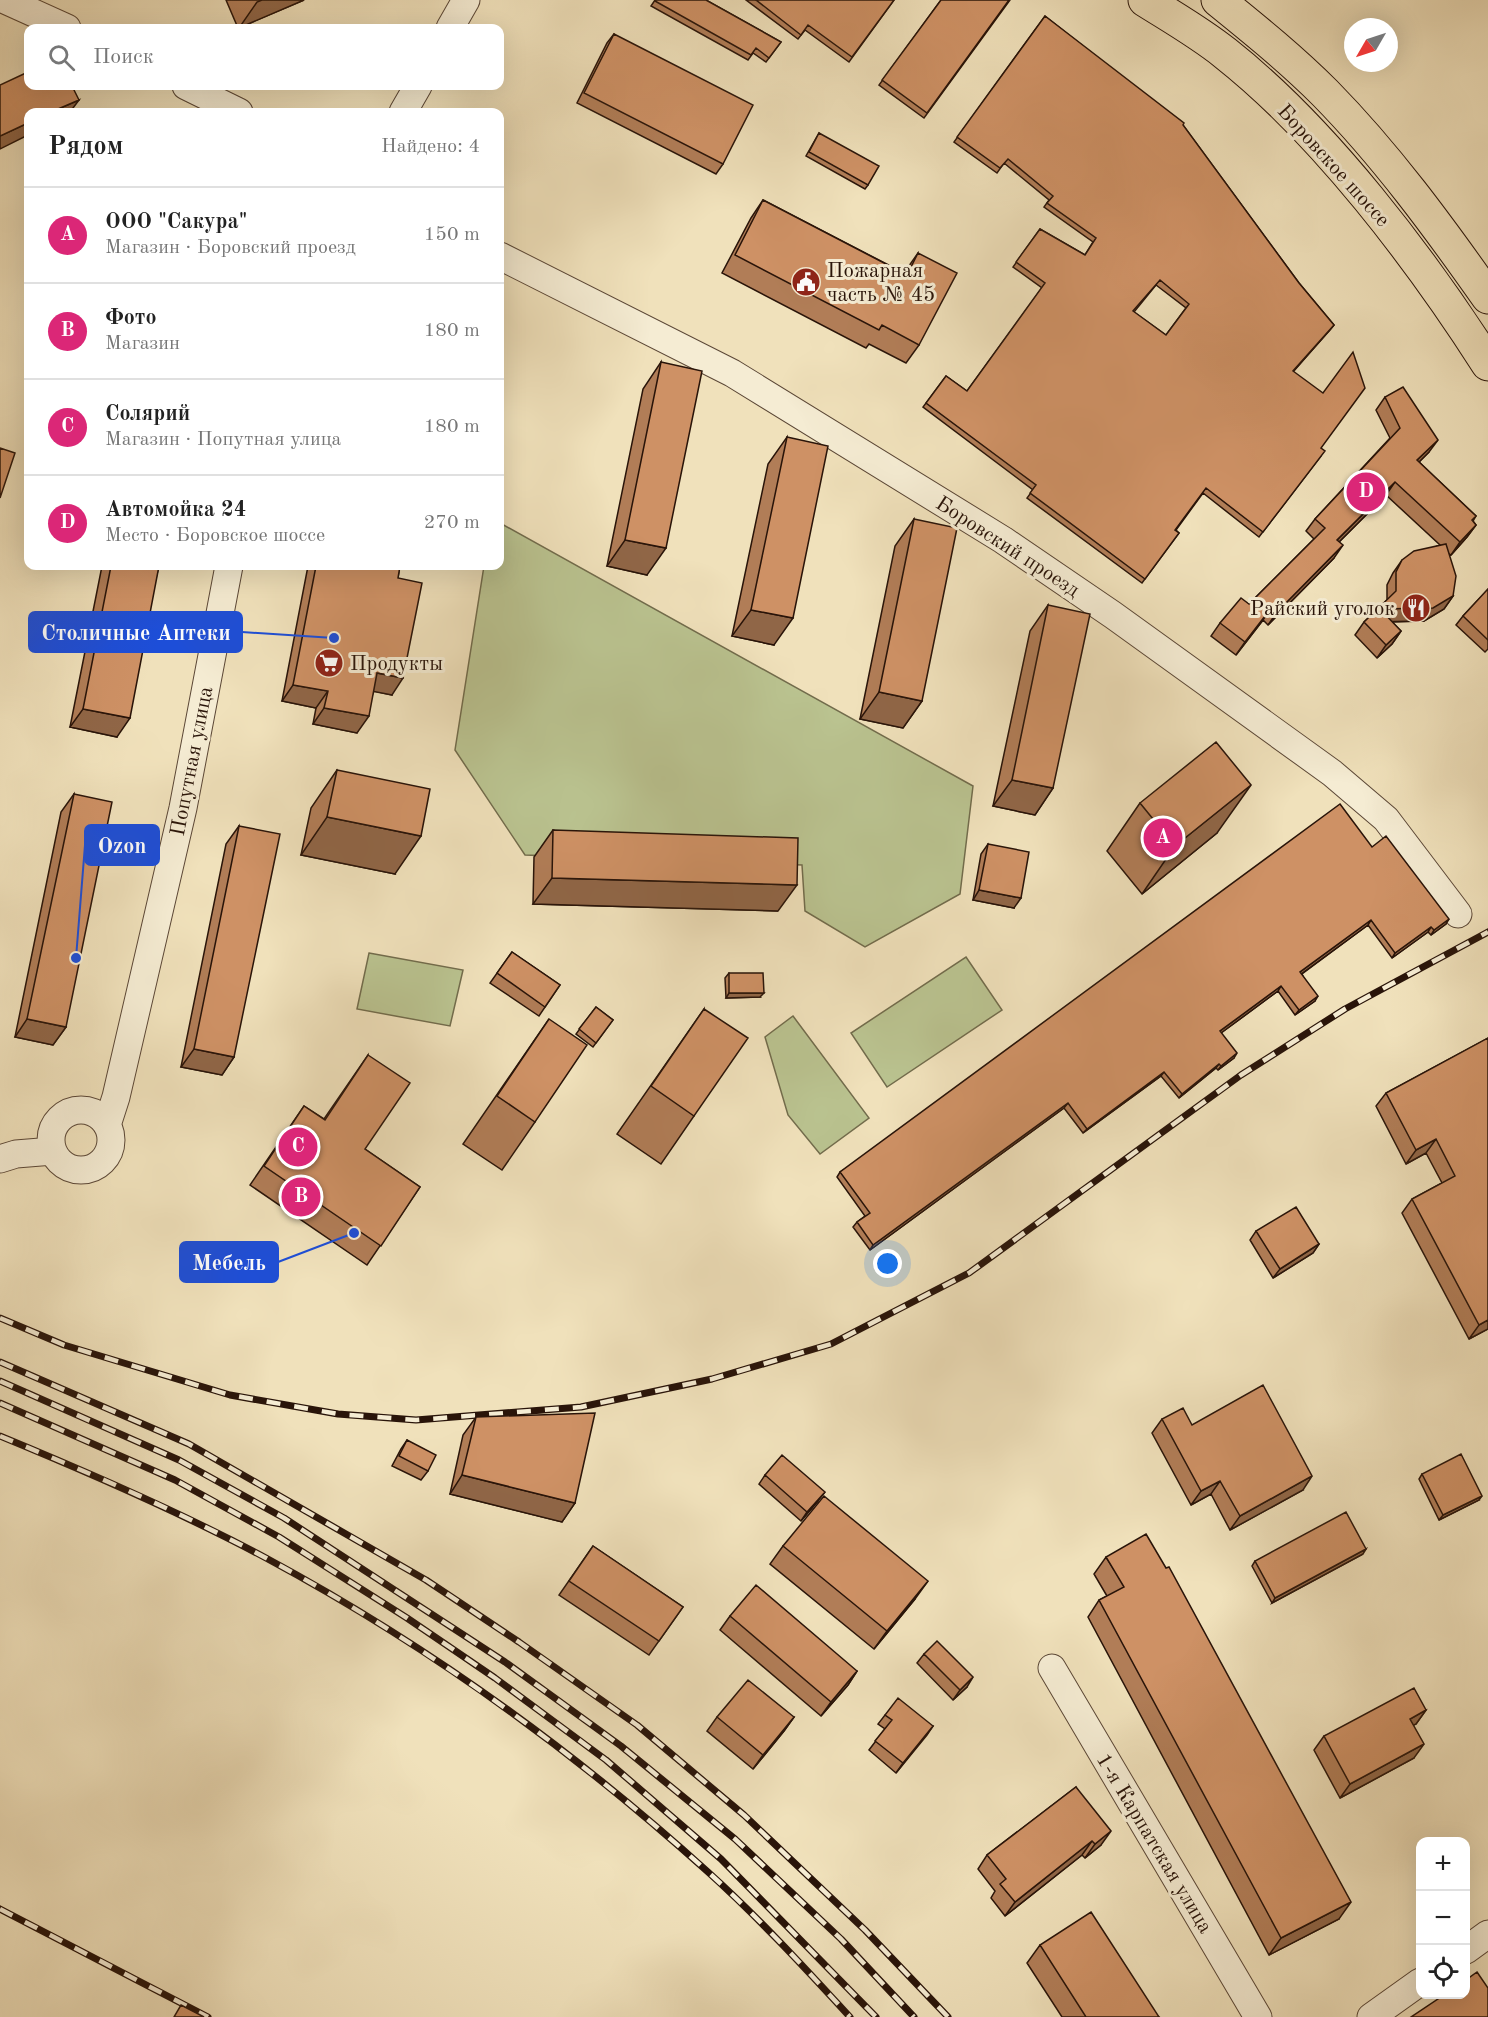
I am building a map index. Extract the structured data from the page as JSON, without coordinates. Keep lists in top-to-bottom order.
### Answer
{
  "streets": {
    "main road": ["Боровское шоссе"],
    "street": ["Боровский проезд", "Попутная улица", "1-я Карпатская улица"]
  },
  "places": {
    "public building": ["Пожарная часть № 45"],
    "restaurant": ["Райский уголок"],
    "other": ["Столичные Аптеки", "Ozon", "Мебель"],
    "supermarket": ["Продукты"]
  },
  "north": "bottom left",
  "page": {
    "search": "Поиск",
    "heading": ["Рядом", "Найдено: 4"],
    "list": [
      {
        "mark": "A",
        "name": "ООО \"Сакура\"",
        "note": "Магазин · Боровский проезд",
        "value": "150 m"
      },
      {
        "mark": "B",
        "name": "Фото",
        "note": "Магазин",
        "value": "180 m"
      },
      {
        "mark": "C",
        "name": "Солярий",
        "note": "Магазин · Попутная улица",
        "value": "180 m"
      },
      {
        "mark": "D",
        "name": "Автомойка 24",
        "note": "Место · Боровское шоссе",
        "value": "270 m"
      }
    ],
    "pins": [
      "D",
      "A",
      "C",
      "B"
    ],
    "map_buttons": ["+", "−"]
  }
}
